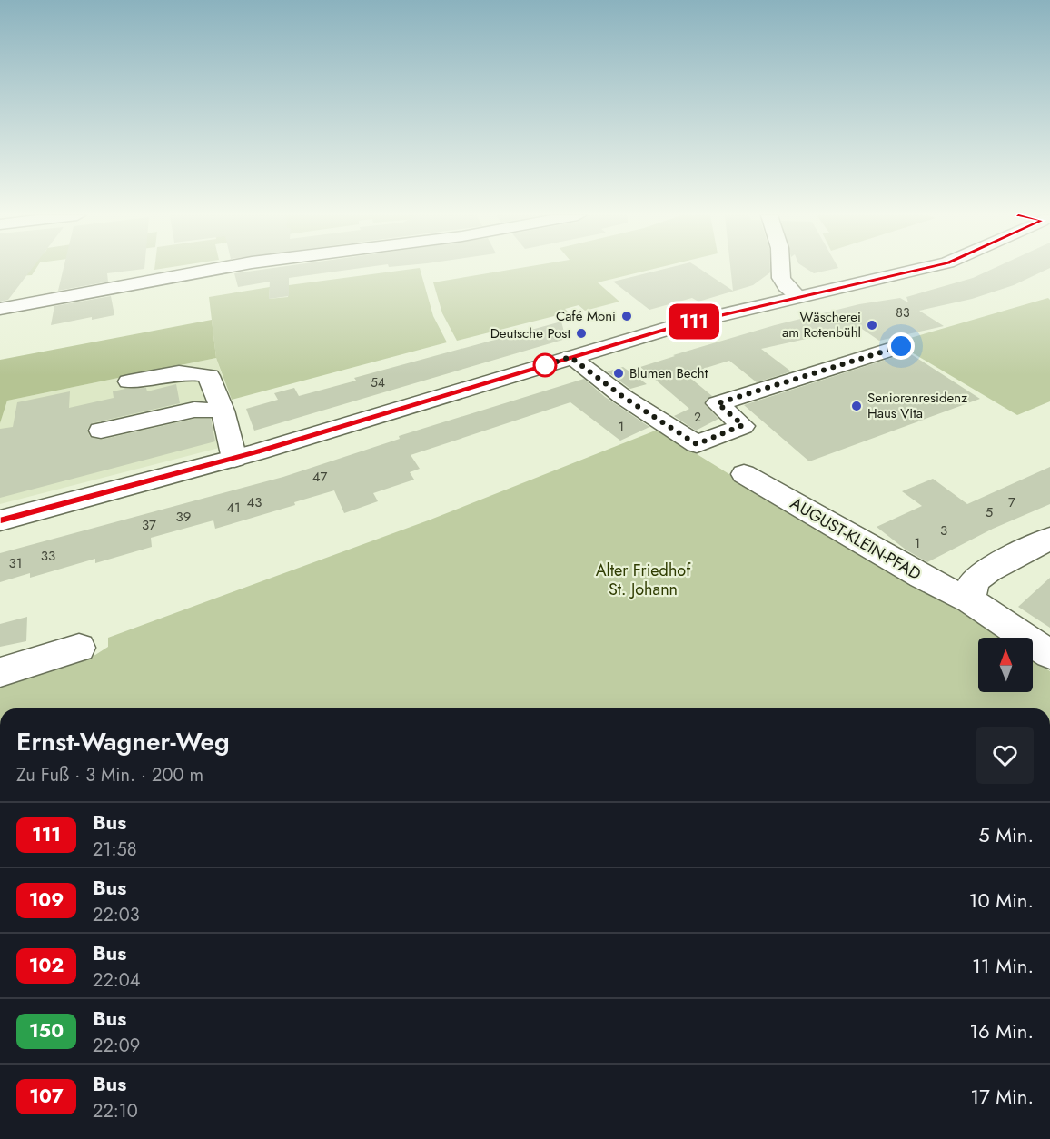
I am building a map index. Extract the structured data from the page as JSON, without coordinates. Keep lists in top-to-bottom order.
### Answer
{
  "streets": {
    "street": ["AUGUST-KLEIN-PFAD"]
  },
  "parks": ["Alter Friedhof St. Johann"],
  "places": [
    "Café Moni",
    "Wäscherei am Rotenbühl",
    "Deutsche Post",
    "Blumen Becht",
    "Seniorenresidenz Haus Vita"
  ],
  "lines": ["bus line 111"],
  "house_numbers": [
    "83",
    "54",
    "2",
    "1",
    "47",
    "43",
    "7",
    "41",
    "5",
    "39",
    "37",
    "3",
    "1",
    "33",
    "31"
  ],
  "north": "top",
  "page": {
    "on_map": "111",
    "heading": ["Ernst-Wagner-Weg", "Zu Fuß · 3 Min. · 200 m"],
    "list": [
      {
        "mark": "111",
        "name": "Bus",
        "note": "21:58",
        "value": "5 Min."
      },
      {
        "mark": "109",
        "name": "Bus",
        "note": "22:03",
        "value": "10 Min."
      },
      {
        "mark": "102",
        "name": "Bus",
        "note": "22:04",
        "value": "11 Min."
      },
      {
        "mark": "150",
        "name": "Bus",
        "note": "22:09",
        "value": "16 Min."
      },
      {
        "mark": "107",
        "name": "Bus",
        "note": "22:10",
        "value": "17 Min."
      }
    ]
  }
}
